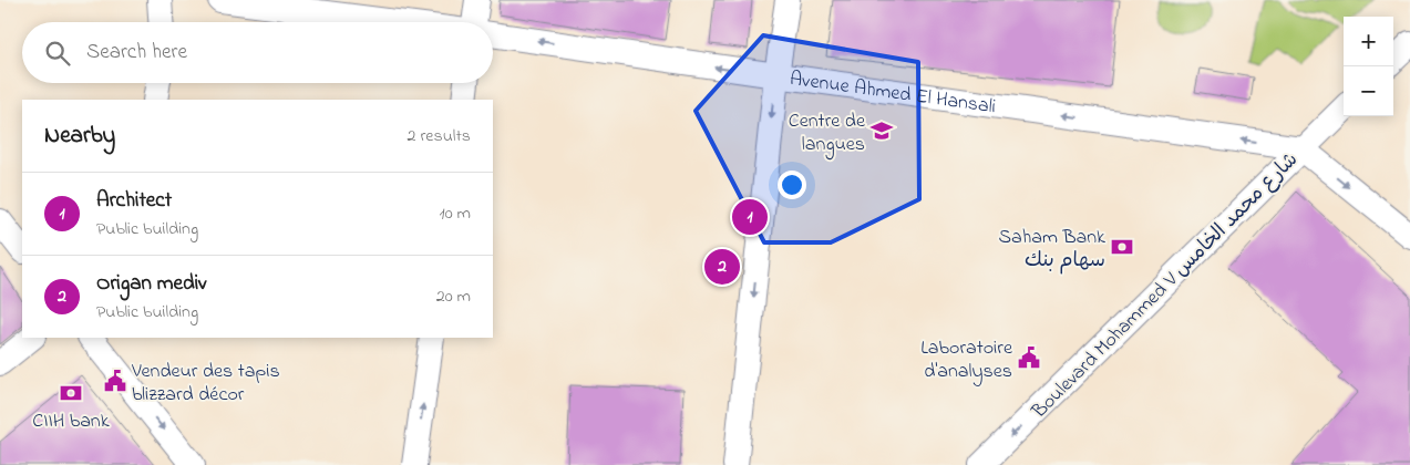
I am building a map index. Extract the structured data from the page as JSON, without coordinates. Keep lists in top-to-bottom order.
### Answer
{
  "streets": {
    "street": ["Avenue Ahmed El Hansali", "Boulevard Mohammed V شارع محمد الخامس"]
  },
  "crossings": [
    ["Avenue Ahmed El Hansali", "Boulevard Mohammed V شارع محمد الخامس"]
  ],
  "one_way": ["Avenue Ahmed El Hansali", "Boulevard Mohammed V شارع محمد الخامس"],
  "places": {
    "school or university": ["Centre de langues"],
    "bank": ["Saham Bank سهام بنك", "CIIH bank"],
    "public building": ["Laboratoire d'analyses", "Vendeur des tapis blizzard décor"]
  },
  "page": {
    "map_buttons": ["+", "−"],
    "search": "Search here",
    "heading": ["Nearby", "2 results"],
    "list": [
      {
        "mark": "1",
        "name": "Architect",
        "note": "Public building",
        "value": "10 m"
      },
      {
        "mark": "2",
        "name": "Origan mediv",
        "note": "Public building",
        "value": "20 m"
      }
    ],
    "pins": ["1", "2"]
  }
}
